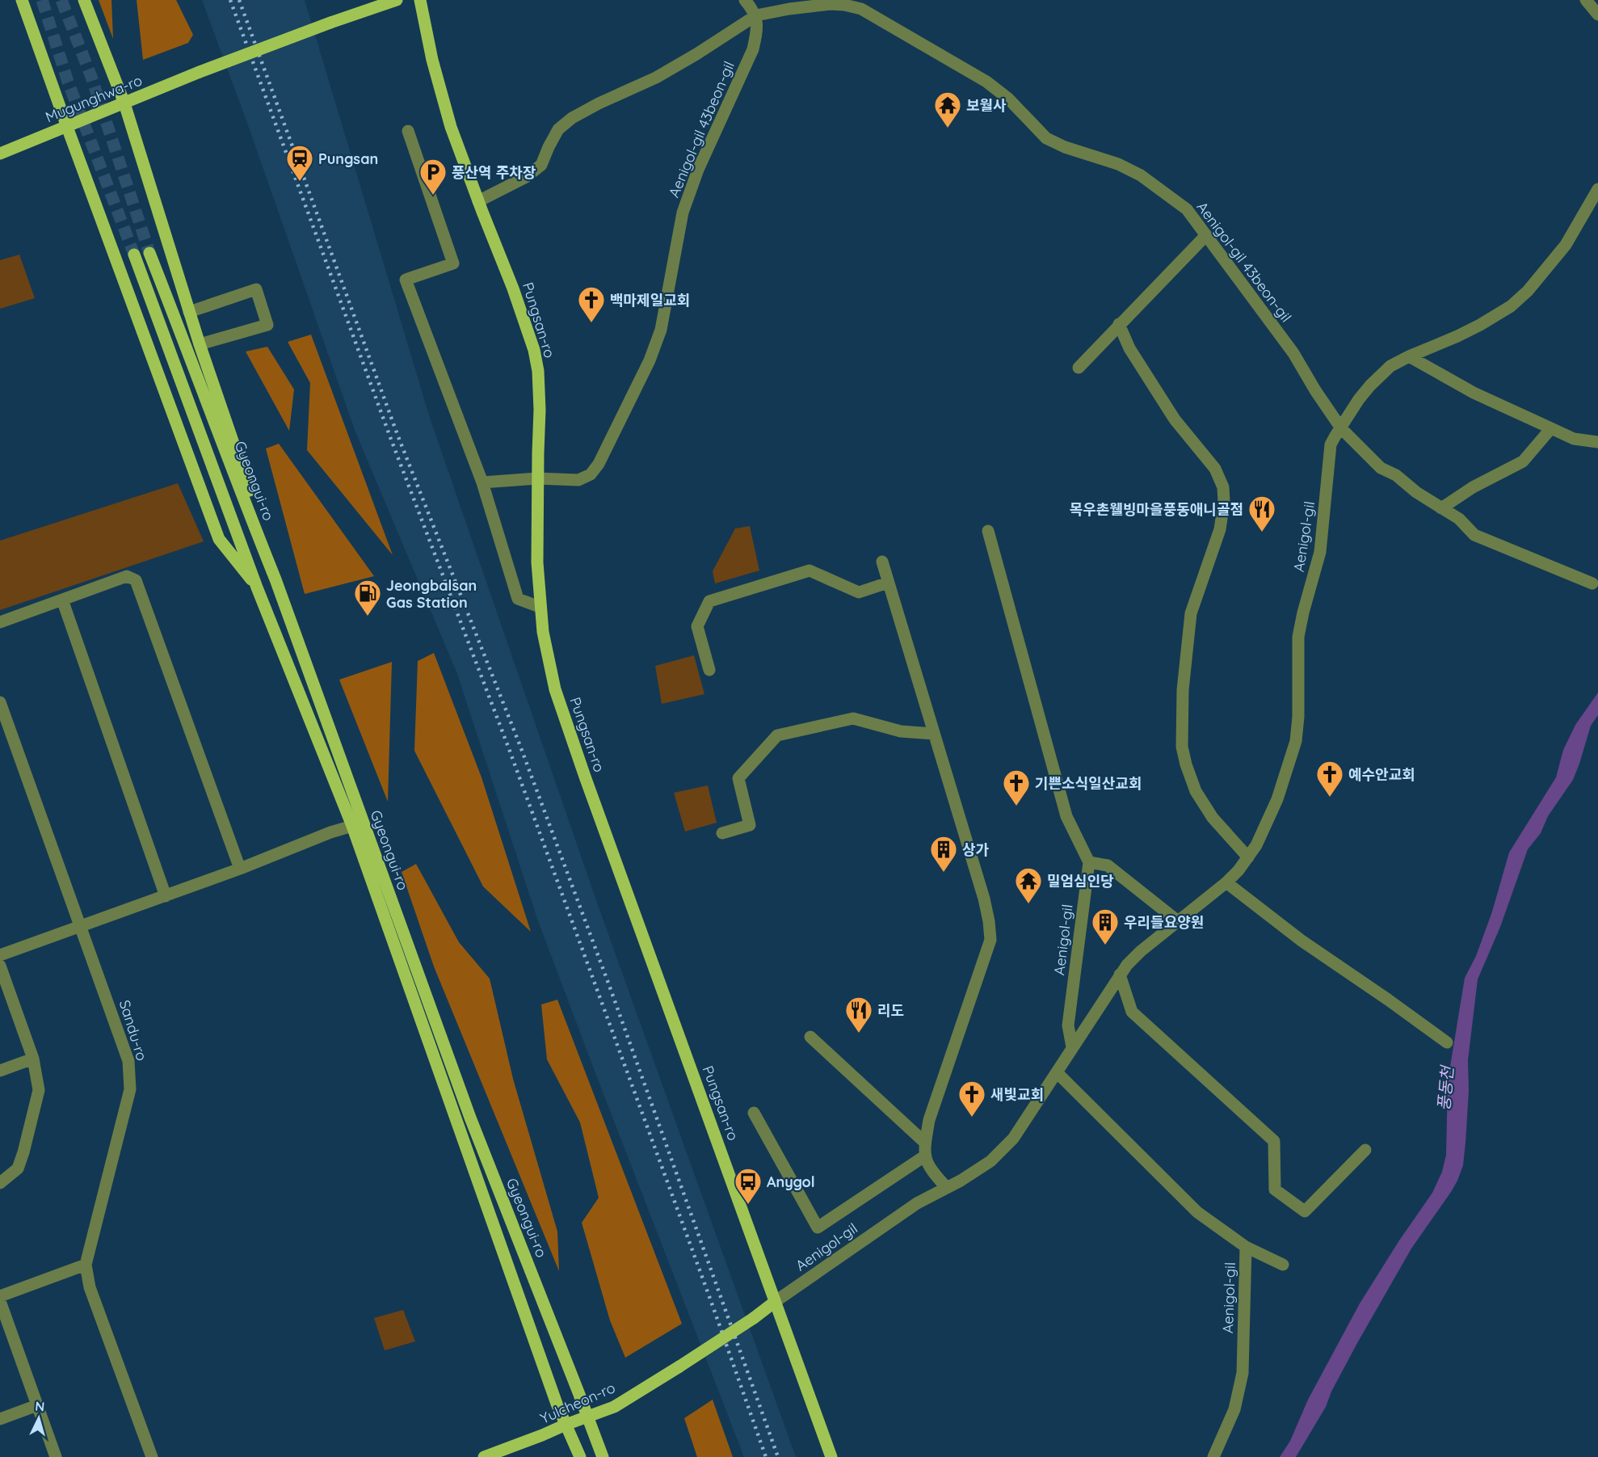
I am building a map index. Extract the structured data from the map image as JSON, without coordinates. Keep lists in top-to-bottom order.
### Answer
{
  "streets": {
    "main road": [
      "Mugunghwa-ro",
      "Pungsan-ro",
      "Gyeongui-ro",
      "Yulcheon-ro"
    ],
    "street": ["Aenigol-gil 43beon-gil", "Aenigol-gil", "Sandu-ro"]
  },
  "crossings": [
    ["Aenigol-gil 43beon-gil", "Pungsan-ro"],
    ["Aenigol-gil 43beon-gil", "Aenigol-gil"],
    ["Pungsan-ro", "Aenigol-gil"],
    ["Pungsan-ro", "Yulcheon-ro"],
    ["Gyeongui-ro", "Sandu-ro"],
    ["Gyeongui-ro", "Yulcheon-ro"],
    ["Aenigol-gil", "Yulcheon-ro"]
  ],
  "water": ["풍동천"],
  "places": {
    "temple": ["보월사", "밀엄심인당"],
    "station": ["Pungsan"],
    "parking": ["풍산역 주차장"],
    "church": [
      "백마제일교회",
      "예수안교회",
      "기쁜소식일산교회",
      "새빛교회"
    ],
    "restaurant": ["목우촌웰빙마을풍동애니골점", "리도"],
    "fuel station": ["Jeongbalsan Gas Station"],
    "building": ["상가", "우리들요양원"],
    "bus stop": ["Anygol"]
  },
  "north": "top"
}
